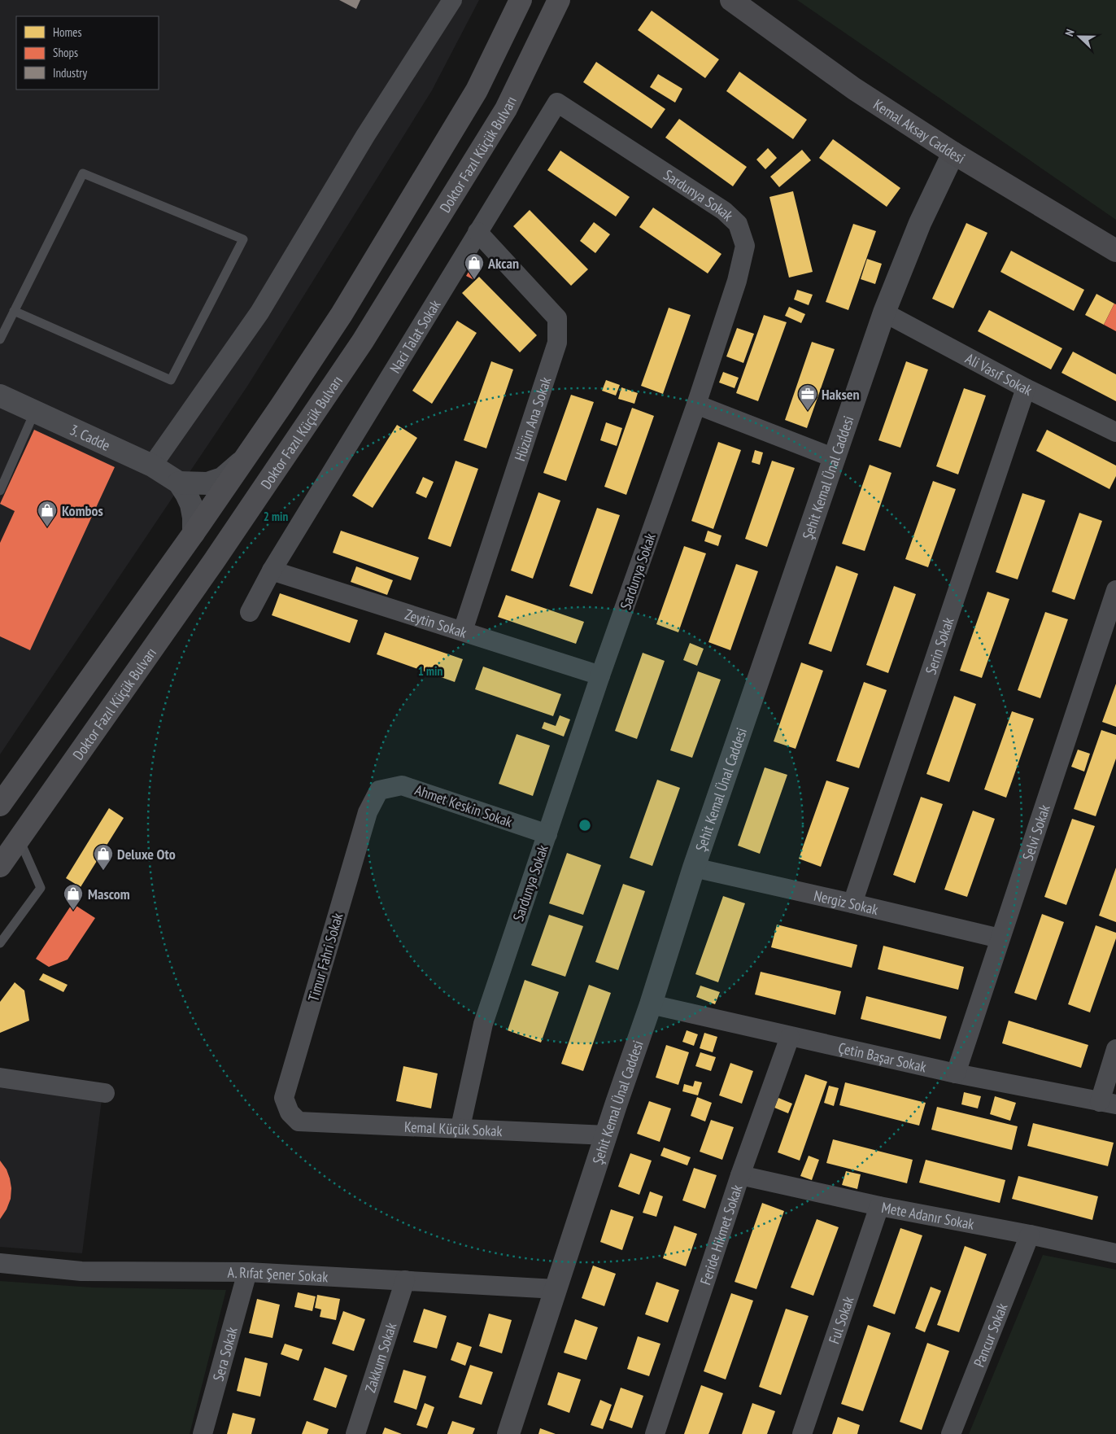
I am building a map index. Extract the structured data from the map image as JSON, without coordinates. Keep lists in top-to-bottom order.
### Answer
{
  "streets": {
    "highway": ["Doktor Fazıl Küçük Bulvarı"],
    "main road": ["Kemal Aksay Caddesi"],
    "street": [
      "Sardunya Sokak",
      "Naci Talat Sokak",
      "Ali Vasıf Sokak",
      "Hüzün Ana Sokak",
      "3. Cadde",
      "Şehit Kemal Ünal Caddesi",
      "Zeytin Sokak",
      "Serin Sokak",
      "Ahmet Keskin Sokak",
      "Selvi Sokak",
      "Nergiz Sokak",
      "Timur Fahri Sokak",
      "Çetin Başar Sokak",
      "Kemal Küçük Sokak",
      "Mete Adanır Sokak",
      "Feride Hikmet Sokak",
      "A. Rıfat Şener Sokak",
      "Ful Sokak",
      "Pancur Sokak",
      "Sera Sokak",
      "Zakkum Sokak"
    ]
  },
  "crossings": [
    ["Kemal Aksay Caddesi", "Şehit Kemal Ünal Caddesi"],
    ["Sardunya Sokak", "Naci Talat Sokak"],
    ["Sardunya Sokak", "Zeytin Sokak"],
    ["Sardunya Sokak", "Ahmet Keskin Sokak"],
    ["Sardunya Sokak", "Kemal Küçük Sokak"],
    ["Naci Talat Sokak", "Hüzün Ana Sokak"],
    ["Naci Talat Sokak", "Zeytin Sokak"],
    ["Ali Vasıf Sokak", "Şehit Kemal Ünal Caddesi"],
    ["Ali Vasıf Sokak", "Serin Sokak"],
    ["Hüzün Ana Sokak", "Zeytin Sokak"],
    ["Şehit Kemal Ünal Caddesi", "Nergiz Sokak"],
    ["Şehit Kemal Ünal Caddesi", "Çetin Başar Sokak"],
    ["Şehit Kemal Ünal Caddesi", "Kemal Küçük Sokak"],
    ["Şehit Kemal Ünal Caddesi", "A. Rıfat Şener Sokak"],
    ["Serin Sokak", "Nergiz Sokak"],
    ["Ahmet Keskin Sokak", "Timur Fahri Sokak"],
    ["Selvi Sokak", "Nergiz Sokak"],
    ["Selvi Sokak", "Çetin Başar Sokak"],
    ["Timur Fahri Sokak", "Kemal Küçük Sokak"],
    ["Çetin Başar Sokak", "Feride Hikmet Sokak"],
    ["Mete Adanır Sokak", "Feride Hikmet Sokak"],
    ["Mete Adanır Sokak", "Ful Sokak"],
    ["Mete Adanır Sokak", "Pancur Sokak"],
    ["A. Rıfat Şener Sokak", "Sera Sokak"],
    ["A. Rıfat Şener Sokak", "Zakkum Sokak"]
  ],
  "places": {
    "shop": [
      "Akcan",
      "Kombos",
      "Deluxe Oto",
      "Mascom"
    ],
    "office": ["Haksen"]
  },
  "legend": ["Homes", "Shops", "Industry"],
  "north": "left",
  "rings": ["2 min", "1 min"]
}
